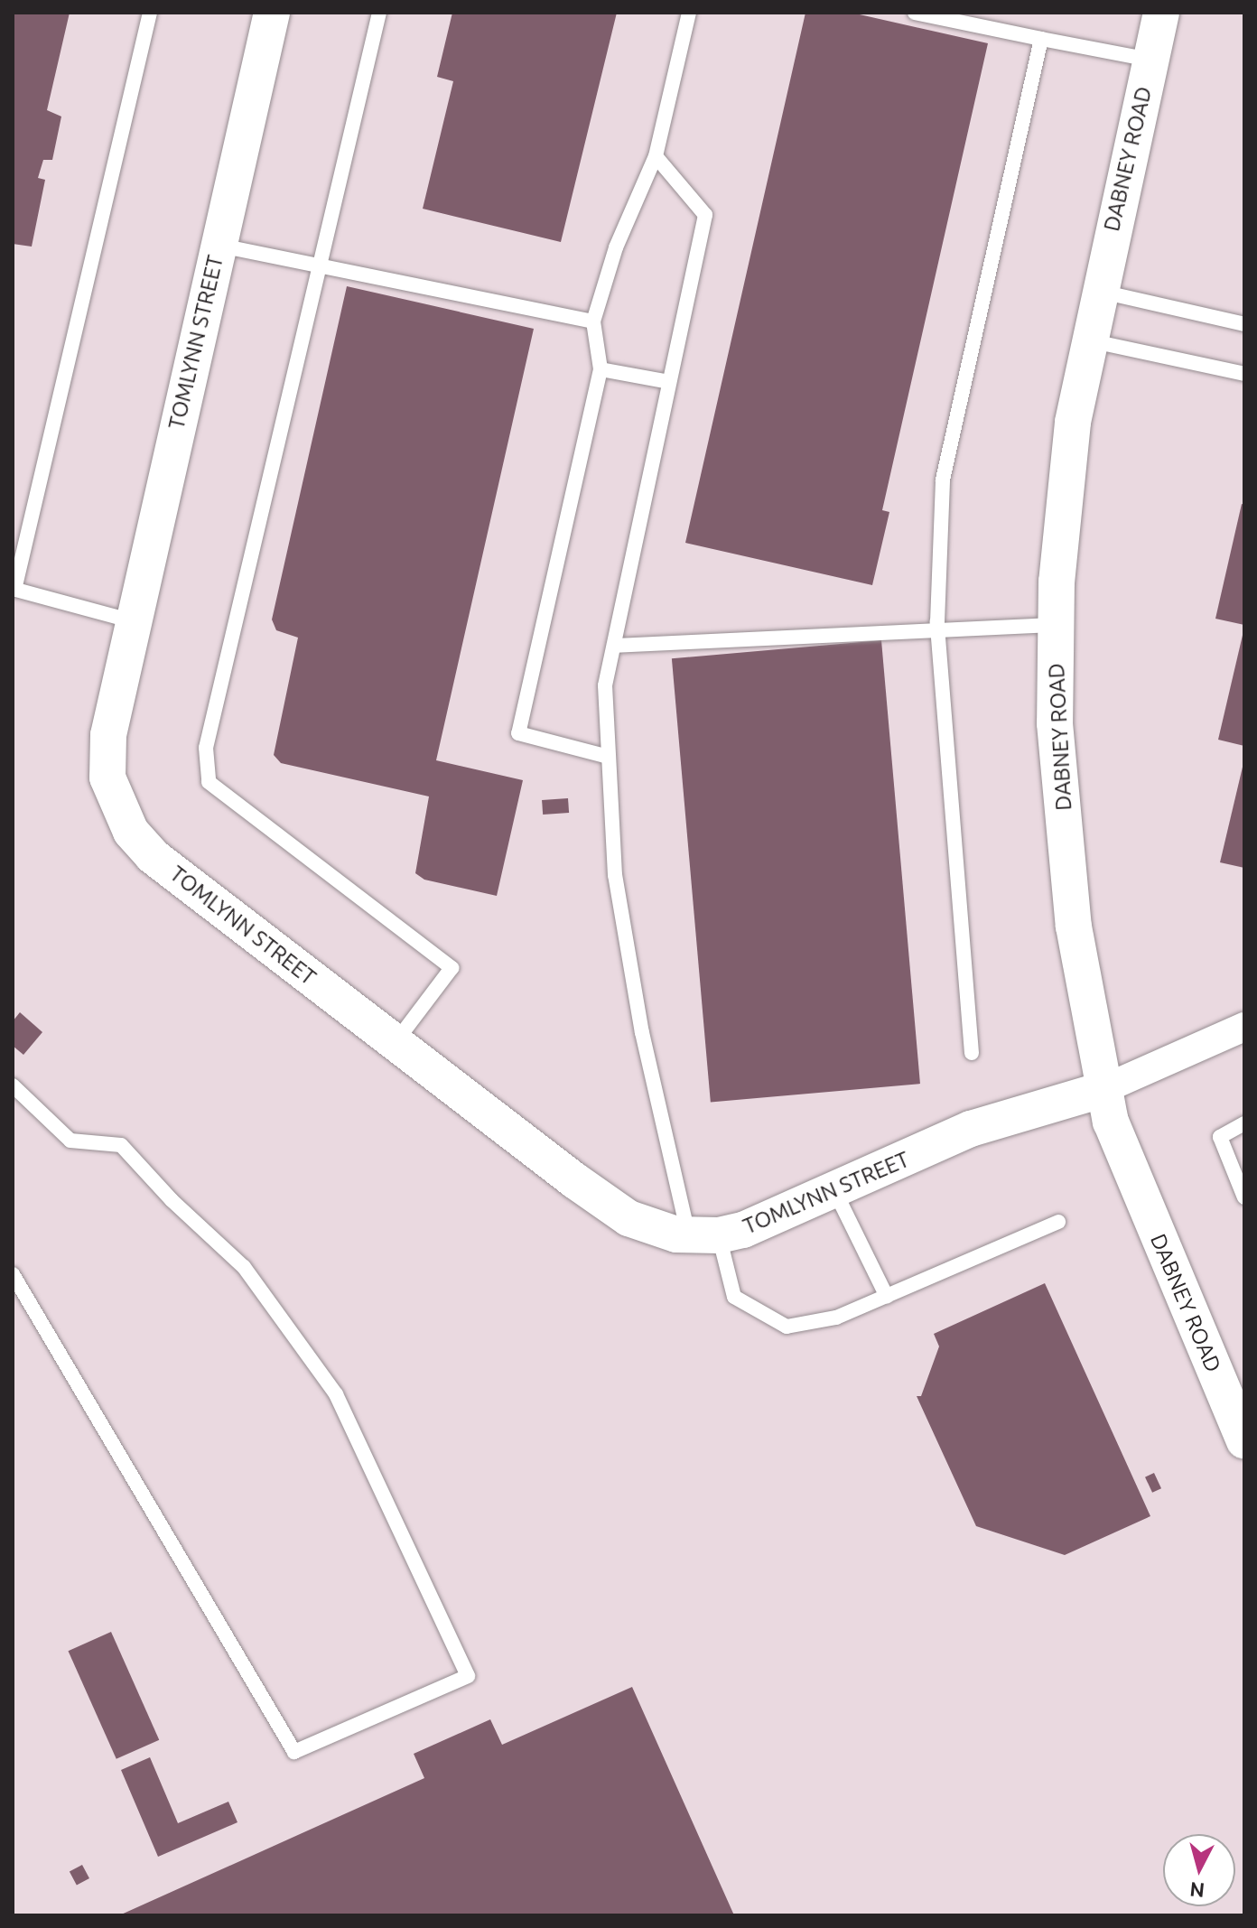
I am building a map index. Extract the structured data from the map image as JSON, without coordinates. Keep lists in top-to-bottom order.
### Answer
{
  "streets": {
    "street": ["DABNEY ROAD", "TOMLYNN STREET"]
  },
  "crossings": [
    ["DABNEY ROAD", "TOMLYNN STREET"]
  ],
  "north": "bottom"
}
